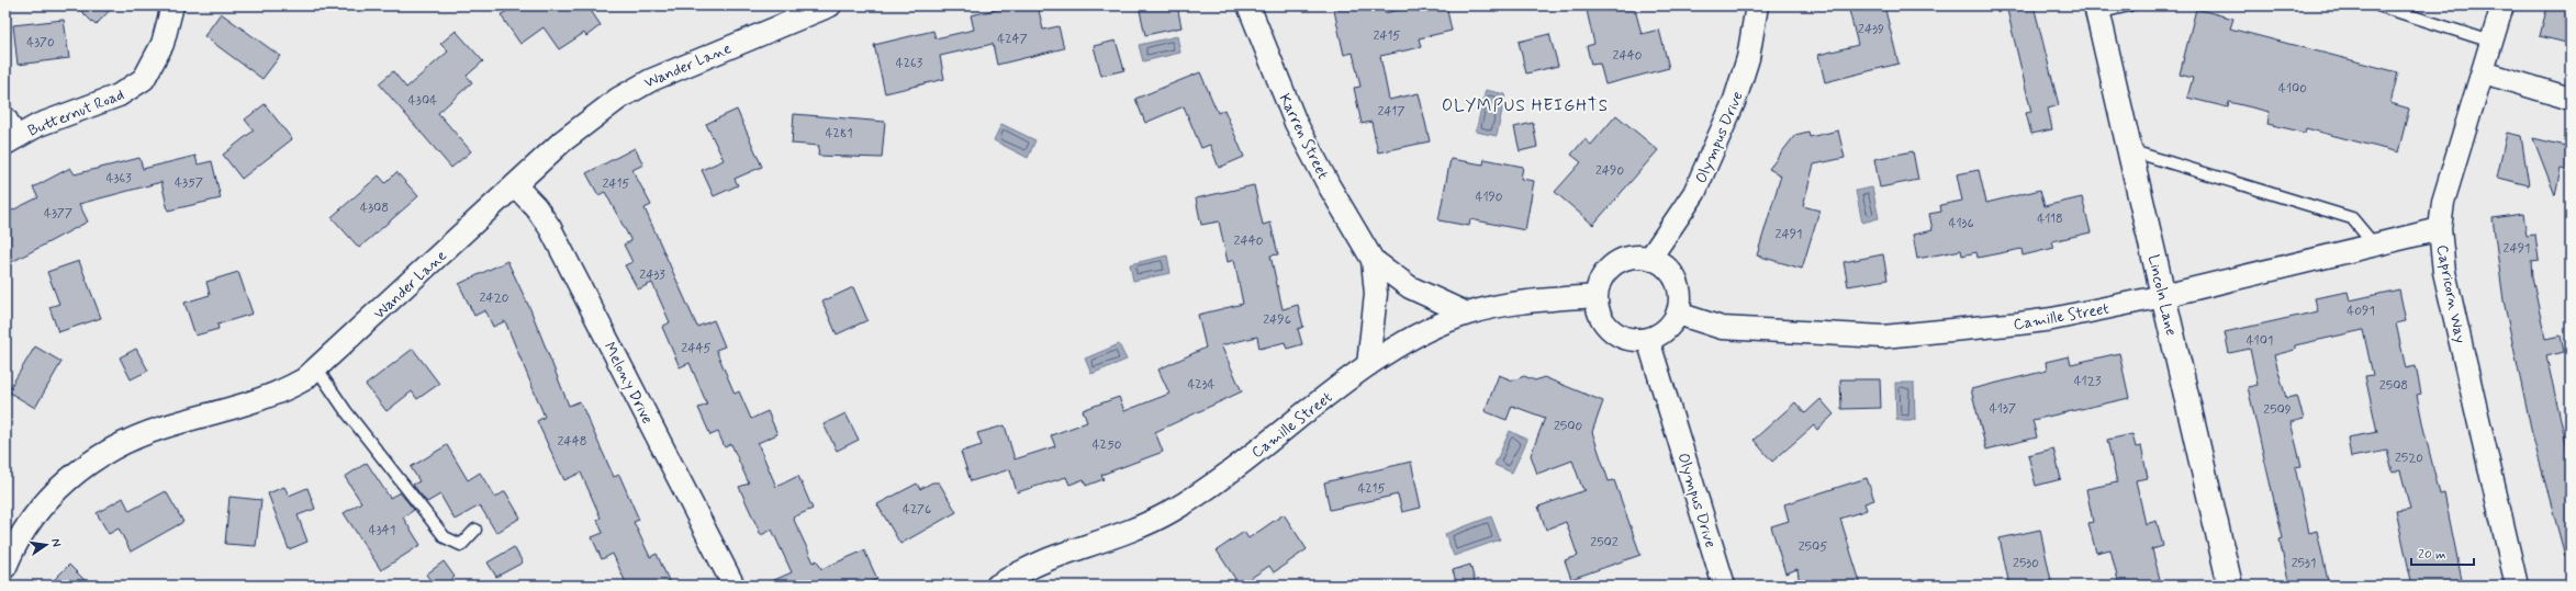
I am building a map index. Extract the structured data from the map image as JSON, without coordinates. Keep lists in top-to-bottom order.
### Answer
{
  "streets": {
    "street": [
      "Wander Lane",
      "Butternut Road",
      "Karren Street",
      "Olympus Drive",
      "Capricorn Way",
      "Lincoln Lane",
      "Camille Street",
      "Melony Drive"
    ]
  },
  "crossings": [
    ["Wander Lane", "Melony Drive"],
    ["Karren Street", "Camille Street"],
    ["Olympus Drive", "Camille Street"],
    ["Capricorn Way", "Camille Street"],
    ["Lincoln Lane", "Camille Street"]
  ],
  "districts": ["OLYMPUS HEIGHTS"],
  "house_numbers": [
    "2439",
    "2415",
    "4247",
    "4370",
    "2440",
    "4263",
    "4100",
    "4304",
    "2417",
    "4281",
    "2490",
    "4363",
    "4357",
    "2415",
    "4190",
    "4308",
    "4377",
    "4118",
    "4136",
    "2491",
    "2440",
    "2491",
    "2433",
    "2420",
    "4091",
    "2496",
    "4101",
    "2445",
    "4123",
    "4234",
    "2508",
    "4137",
    "2509",
    "2500",
    "2448",
    "4250",
    "2520",
    "4215",
    "4276",
    "4341",
    "2502",
    "2505",
    "2530",
    "2531"
  ],
  "scale_bar": "20 m",
  "north": "right"
}
